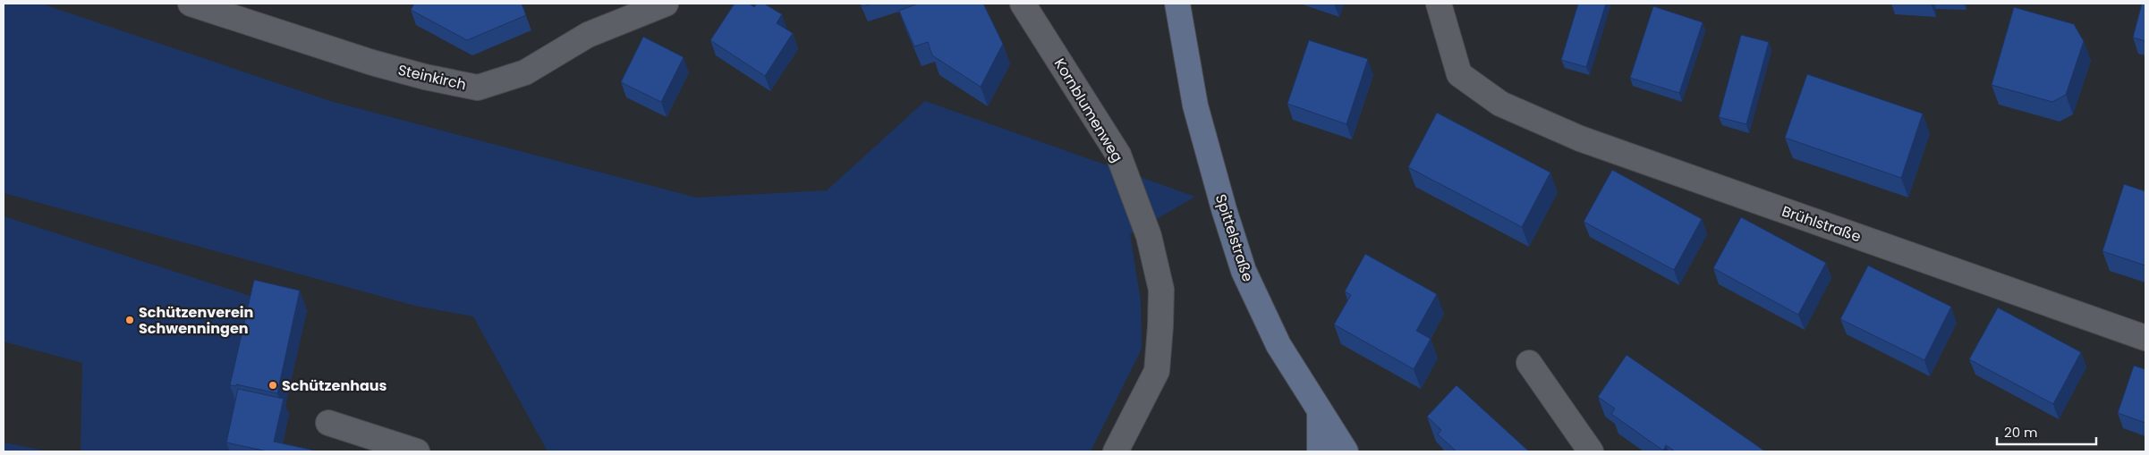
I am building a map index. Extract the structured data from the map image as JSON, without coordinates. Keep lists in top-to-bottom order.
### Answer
{
  "streets": {
    "main road": ["Spittelstraße"],
    "street": ["Steinkirch", "Kornblumenweg", "Brühlstraße"]
  },
  "places": ["Schützenverein Schwenningen", "Schützenhaus"],
  "scale_bar": "20 m"
}
